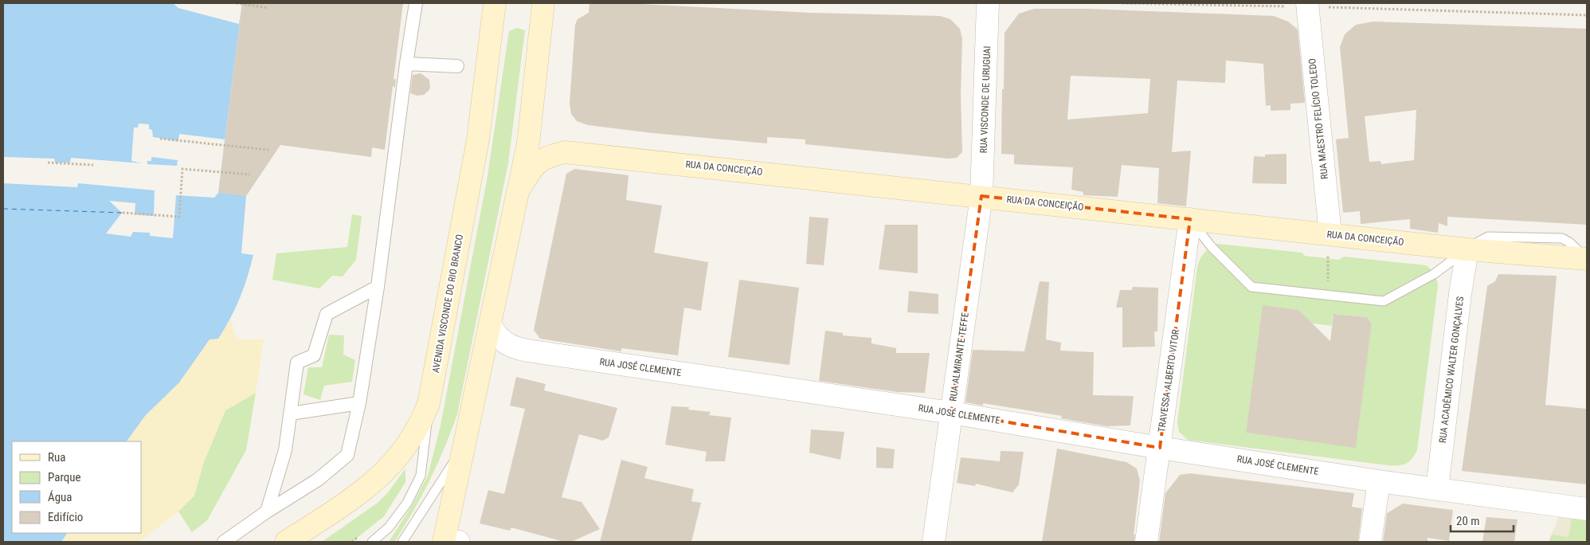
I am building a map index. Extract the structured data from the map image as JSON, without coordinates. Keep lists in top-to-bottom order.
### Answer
{
  "streets": {
    "main road": ["RUA DA CONCEIÇÃO", "AVENIDA VISCONDE DO RIO BRANCO"],
    "street": [
      "RUA VISCONDE DE URUGUAI",
      "RUA MAESTRO FELÍCIO TOLEDO",
      "RUA ALMIRANTE TEFFE",
      "RUA JOSÉ CLEMENTE",
      "RUA ACADÊMICO WALTER GONÇALVES",
      "TRAVESSA ALBERTO VITOR"
    ]
  },
  "crossings": [
    ["RUA VISCONDE DE URUGUAI", "RUA DA CONCEIÇÃO"],
    ["RUA VISCONDE DE URUGUAI", "RUA ALMIRANTE TEFFE"],
    ["RUA MAESTRO FELÍCIO TOLEDO", "RUA DA CONCEIÇÃO"],
    ["RUA DA CONCEIÇÃO", "RUA ALMIRANTE TEFFE"],
    ["RUA DA CONCEIÇÃO", "RUA ACADÊMICO WALTER GONÇALVES"],
    ["RUA DA CONCEIÇÃO", "TRAVESSA ALBERTO VITOR"],
    ["RUA ALMIRANTE TEFFE", "RUA JOSÉ CLEMENTE"],
    ["RUA JOSÉ CLEMENTE", "RUA ACADÊMICO WALTER GONÇALVES"],
    ["RUA JOSÉ CLEMENTE", "TRAVESSA ALBERTO VITOR"]
  ],
  "legend": [
    "Rua",
    "Parque",
    "Água",
    "Edifício"
  ],
  "scale_bar": "20 m"
}
